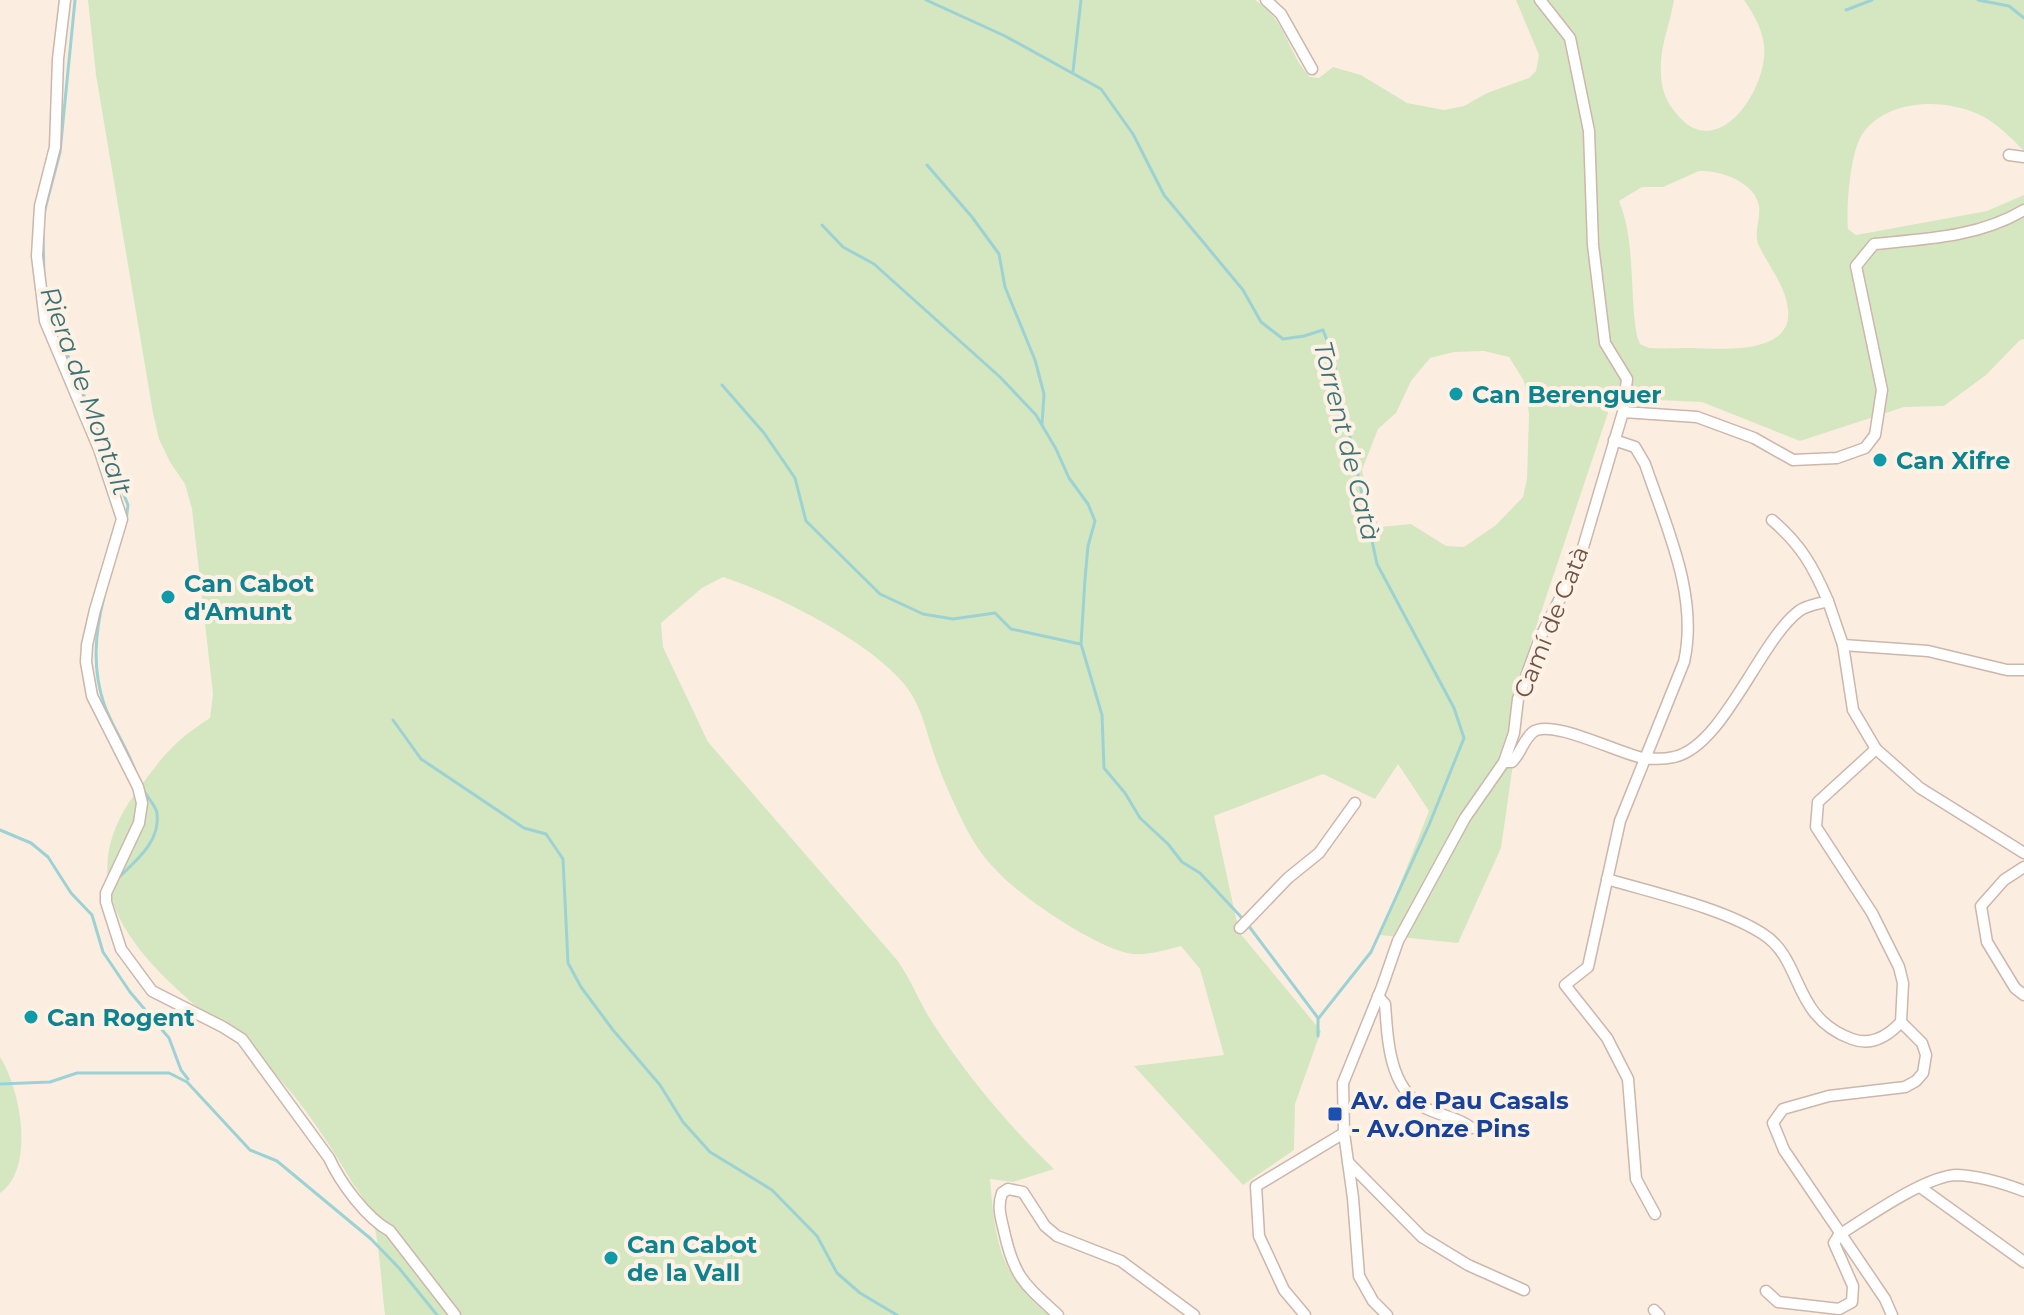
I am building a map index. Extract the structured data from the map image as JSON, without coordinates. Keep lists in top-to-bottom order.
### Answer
{
  "streets": {
    "street": ["Camí de Catà"]
  },
  "water": ["Riera de Montalt", "Torrent de Catà"],
  "places": {
    "other": [
      "Can Berenguer",
      "Can Xifre",
      "Can Cabot d'Amunt",
      "Can Rogent",
      "Can Cabot de la Vall"
    ],
    "transit": ["Av. de Pau Casals - Av.Onze Pins"]
  }
}
